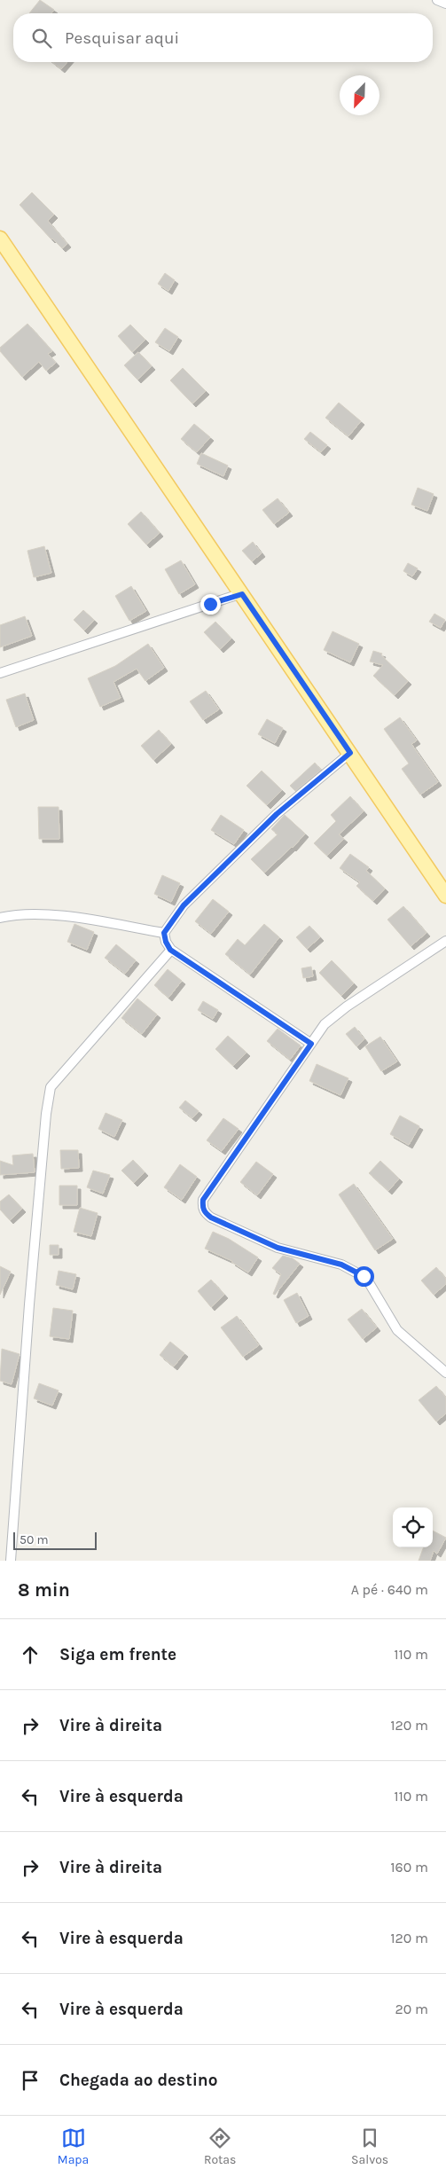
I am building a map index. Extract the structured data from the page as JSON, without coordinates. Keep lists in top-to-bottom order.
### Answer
{
  "scale_bar": "50 m",
  "north": "bottom left",
  "page": {
    "search": "Pesquisar aqui",
    "scale": "50 m",
    "heading": ["8 min", "A pé · 640 m"],
    "list": [
      ["Siga em frente", "110 m"],
      ["Vire à direita", "120 m"],
      ["Vire à esquerda", "110 m"],
      ["Vire à direita", "160 m"],
      ["Vire à esquerda", "120 m"],
      ["Vire à esquerda", "20 m"],
      "Chegada ao destino"
    ],
    "nav": ["Mapa", "Rotas", "Salvos"]
  }
}
